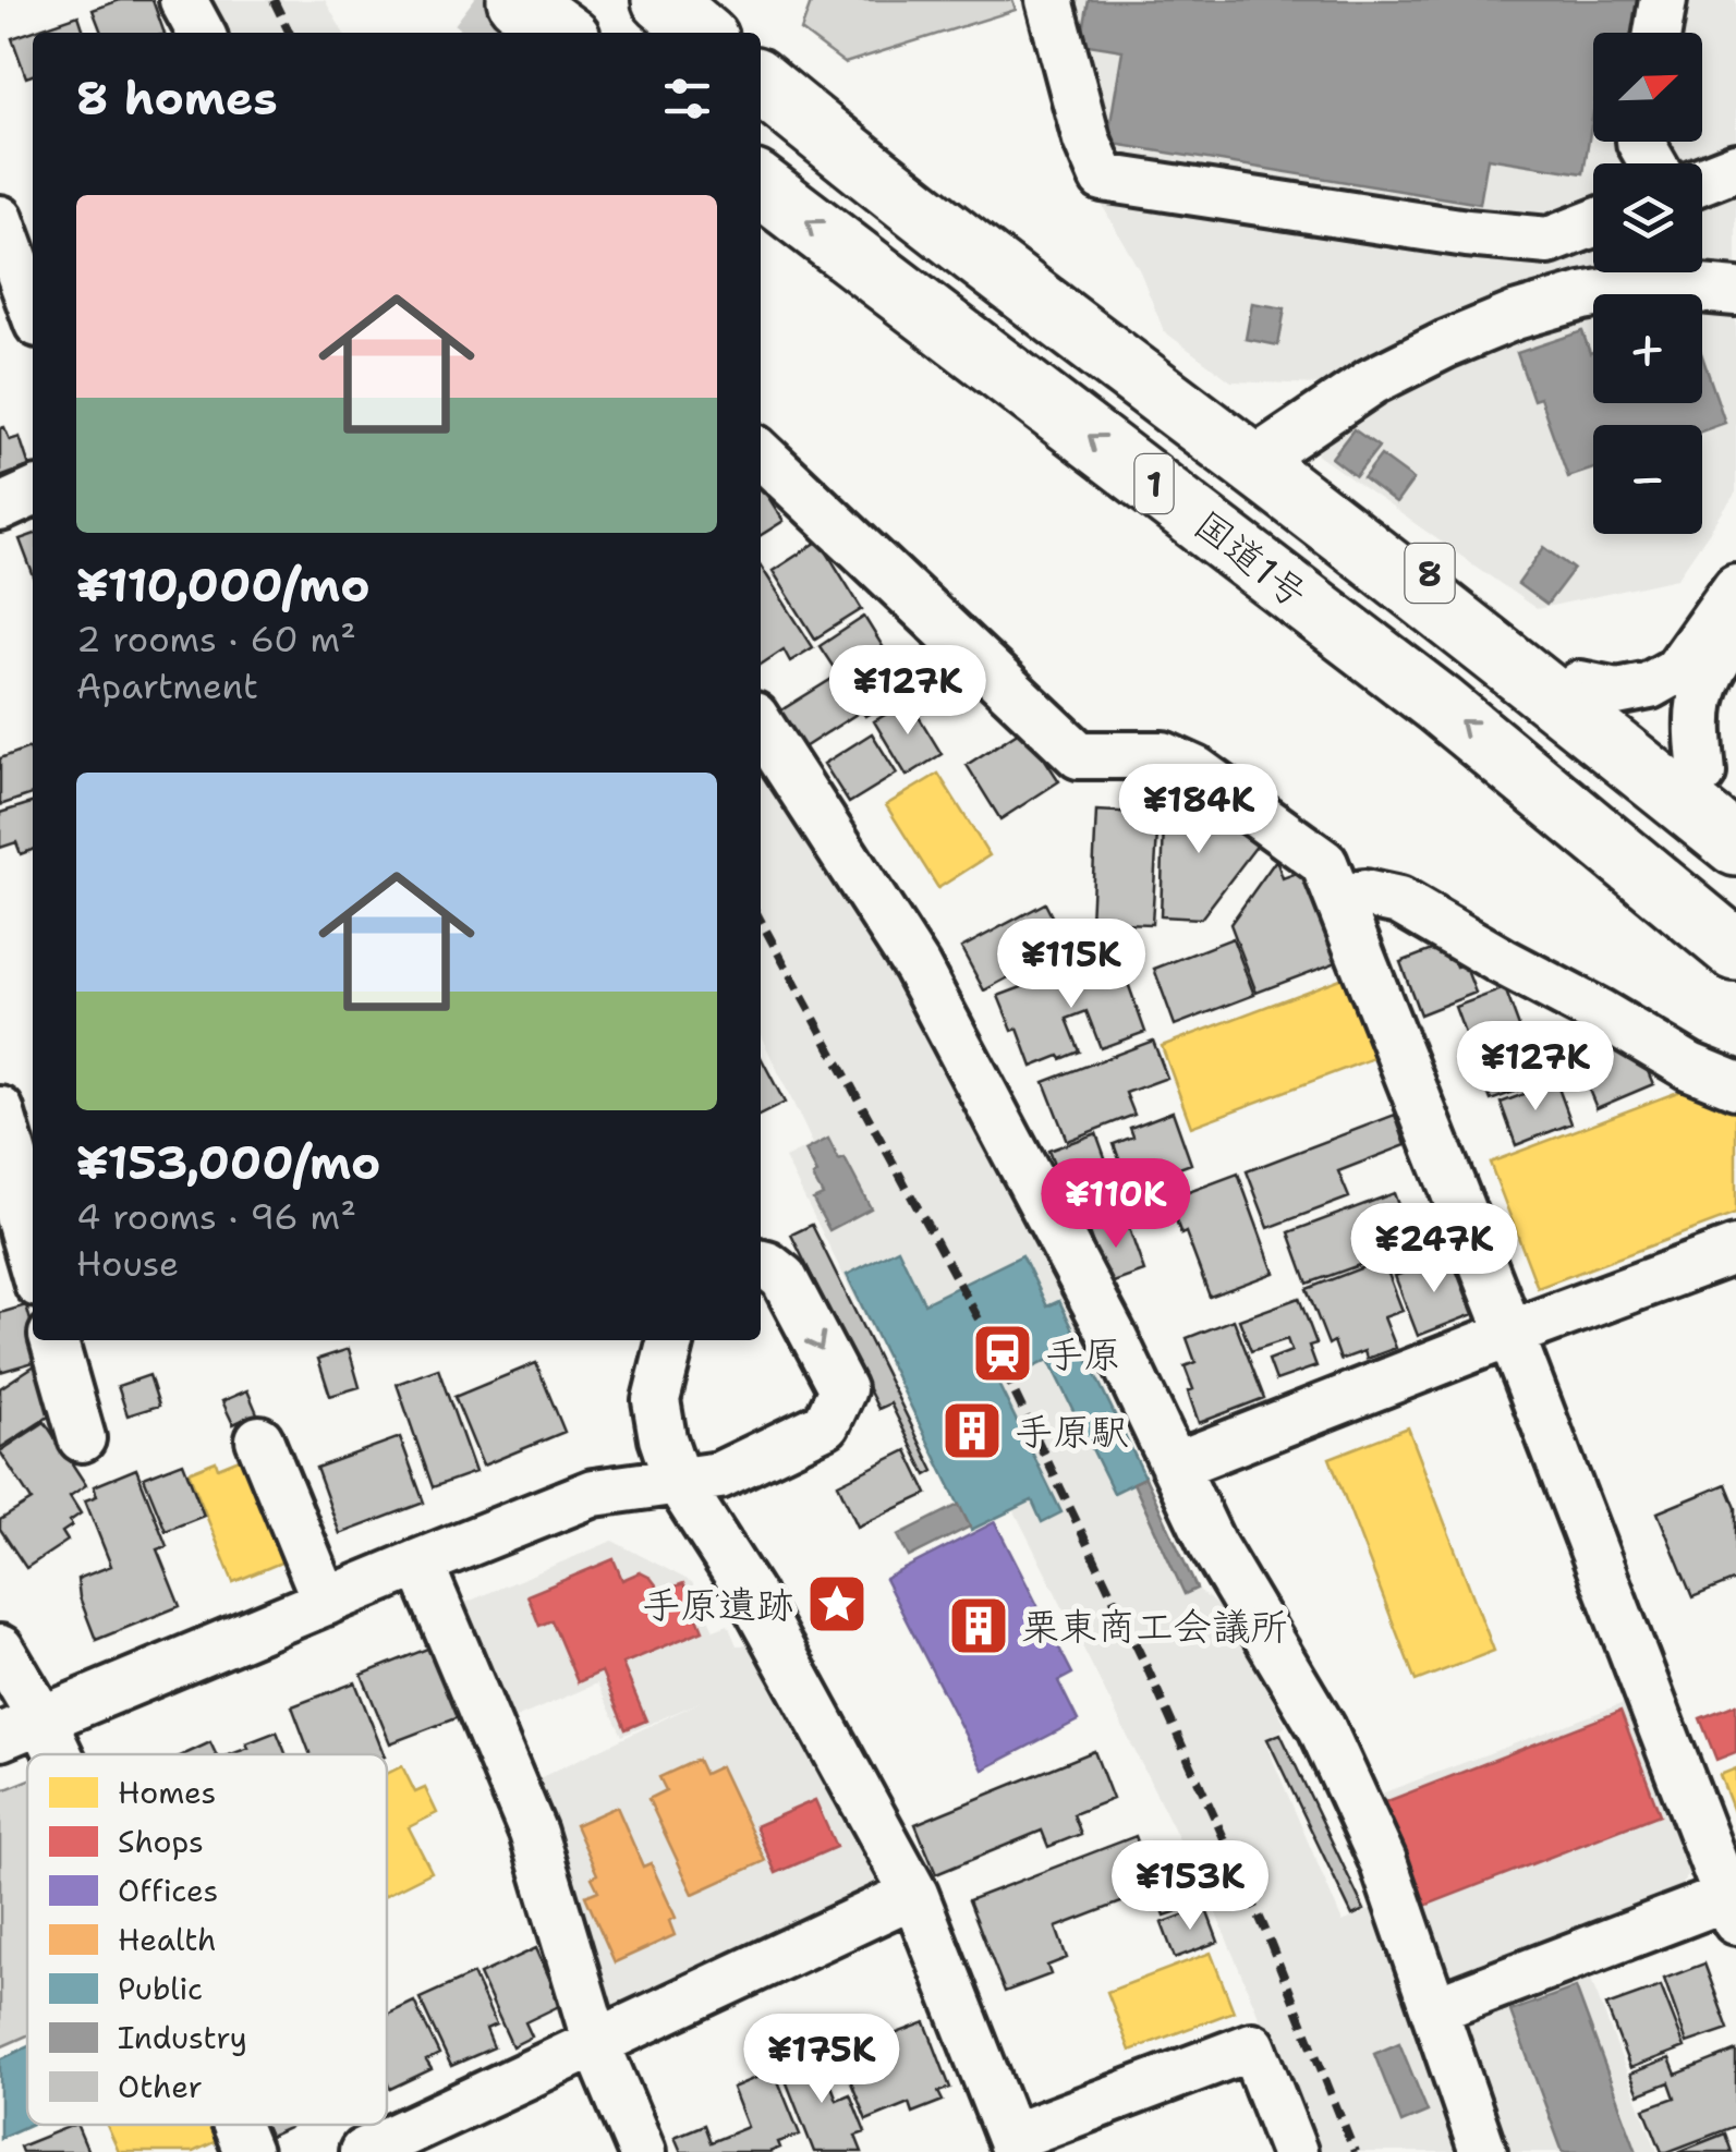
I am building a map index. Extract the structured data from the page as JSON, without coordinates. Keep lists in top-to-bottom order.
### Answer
{
  "streets": {
    "highway": ["1", "国道1号", "8"]
  },
  "crossings": [
    ["国道1号", "8"]
  ],
  "places": {
    "station": ["手原"],
    "building": ["手原駅", "栗東商工会議所"],
    "place": ["手原遺跡"]
  },
  "legend": [
    "Homes",
    "Shops",
    "Offices",
    "Health",
    "Public",
    "Industry",
    "Other"
  ],
  "north": "top right",
  "page": {
    "map_buttons": ["+", "−"],
    "heading": "8 homes",
    "list": [
      {
        "name": "¥110,000/mo",
        "note": "2 rooms · 60 m² · Apartment"
      },
      {
        "name": "¥153,000/mo",
        "note": "4 rooms · 96 m² · House"
      }
    ],
    "price": [
      "¥127K",
      "¥184K",
      "¥115K",
      "¥127K",
      "¥110K",
      "¥247K",
      "¥153K",
      "¥175K"
    ]
  }
}
